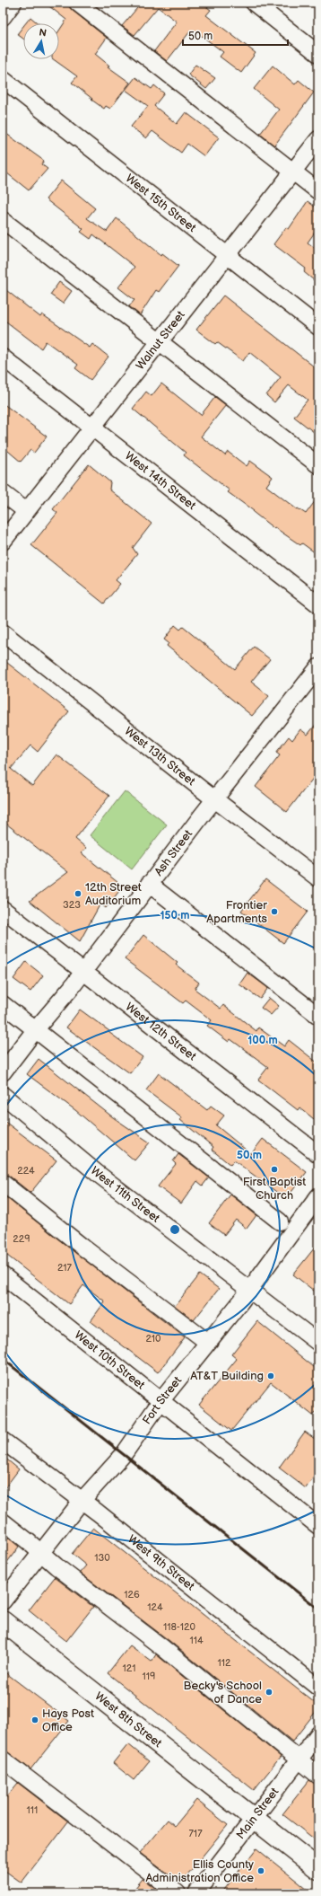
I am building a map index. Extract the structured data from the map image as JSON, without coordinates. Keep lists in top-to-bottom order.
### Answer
{
  "streets": {
    "main road": ["West 8th Street"],
    "street": [
      "West 15th Street",
      "Walnut Street",
      "West 14th Street",
      "West 13th Street",
      "Ash Street",
      "West 12th Street",
      "West 11th Street",
      "West 10th Street",
      "Fort Street",
      "West 9th Street",
      "Main Street"
    ]
  },
  "crossings": [
    ["West 15th Street", "Walnut Street"],
    ["Walnut Street", "West 14th Street"],
    ["West 13th Street", "Ash Street"],
    ["Ash Street", "West 12th Street"],
    ["West 11th Street", "Fort Street"],
    ["West 10th Street", "Fort Street"],
    ["Fort Street", "West 9th Street"],
    ["West 8th Street", "Main Street"]
  ],
  "places": [
    "12th Street Auditorium",
    "Frontier Apartments",
    "First Baptist Church",
    "AT&T Building",
    "Becky's School of Dance",
    "Hays Post Office",
    "Ellis County Administration Office"
  ],
  "house_numbers": [
    "323",
    "224",
    "229",
    "217",
    "210",
    "130",
    "126",
    "124",
    "118-120",
    "114",
    "112",
    "121",
    "119",
    "111",
    "717"
  ],
  "scale_bar": "50 m",
  "north": "top",
  "rings": ["150 m", "100 m", "50 m"]
}
